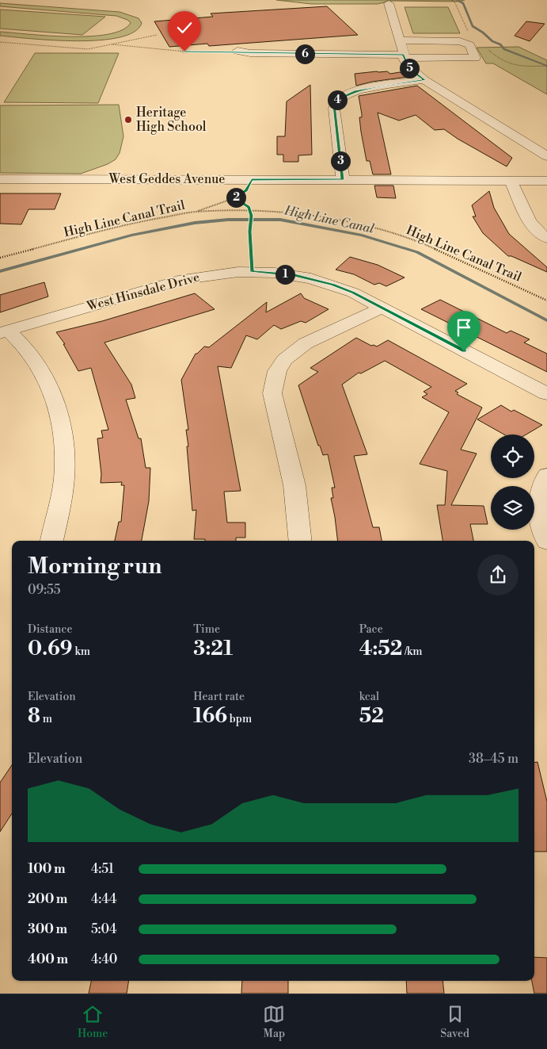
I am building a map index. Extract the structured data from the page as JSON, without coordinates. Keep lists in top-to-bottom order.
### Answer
{
  "streets": {
    "street": ["West Geddes Avenue", "West Hinsdale Drive"],
    "path": ["High Line Canal Trail"]
  },
  "water": ["High Line Canal"],
  "places": ["Heritage High School"],
  "page": {
    "pins": [
      "6",
      "5",
      "4",
      "3",
      "2",
      "1"
    ],
    "heading": ["Morning run", "09:55"],
    "stats": [
      ["Distance", "0.69 km"],
      ["Time", "3:21"],
      ["Pace", "4:52 /km"],
      ["Elevation", "8 m"],
      ["Heart rate", "166 bpm"],
      ["kcal", "52"]
    ],
    "chart": ["Elevation", "38–45 m"],
    "list": [
      {
        "name": "100 m",
        "note": "4:51"
      },
      {
        "name": "200 m",
        "note": "4:44"
      },
      {
        "name": "300 m",
        "note": "5:04"
      },
      {
        "name": "400 m",
        "note": "4:40"
      }
    ],
    "tabs": ["Home", "Map", "Saved"]
  }
}
